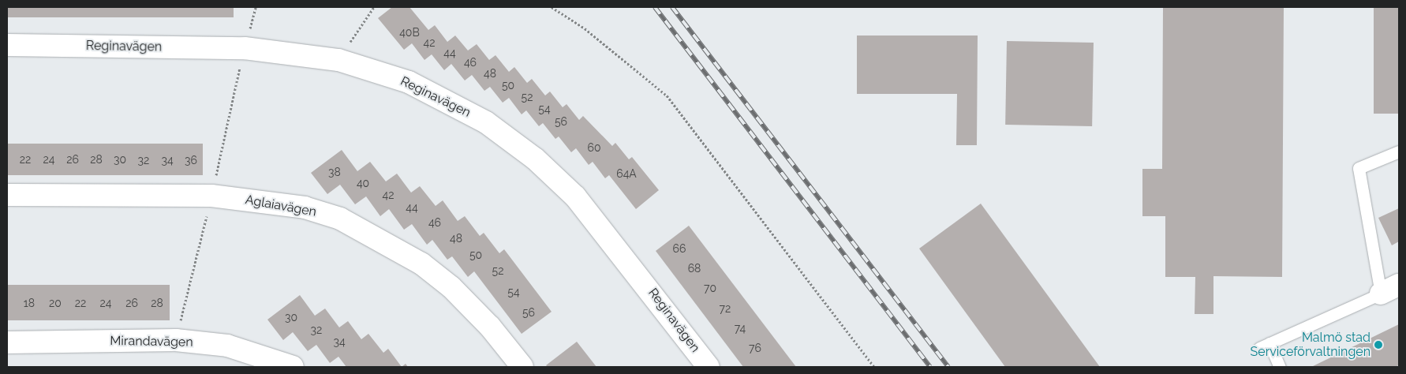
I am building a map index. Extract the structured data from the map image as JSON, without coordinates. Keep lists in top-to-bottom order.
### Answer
{
  "streets": {
    "street": ["Reginavägen", "Aglaiavägen", "Mirandavägen"]
  },
  "places": ["Malmö stad Serviceförvaltningen"],
  "house_numbers": [
    "40B",
    "42",
    "44",
    "46",
    "48",
    "50",
    "52",
    "54",
    "56",
    "60",
    "22",
    "24",
    "26",
    "28",
    "30",
    "32",
    "34",
    "36",
    "38",
    "64A",
    "40",
    "42",
    "44",
    "46",
    "48",
    "66",
    "50",
    "68",
    "52",
    "70",
    "54",
    "18",
    "20",
    "22",
    "24",
    "26",
    "28",
    "72",
    "56",
    "30",
    "74",
    "32",
    "34",
    "76"
  ]
}
